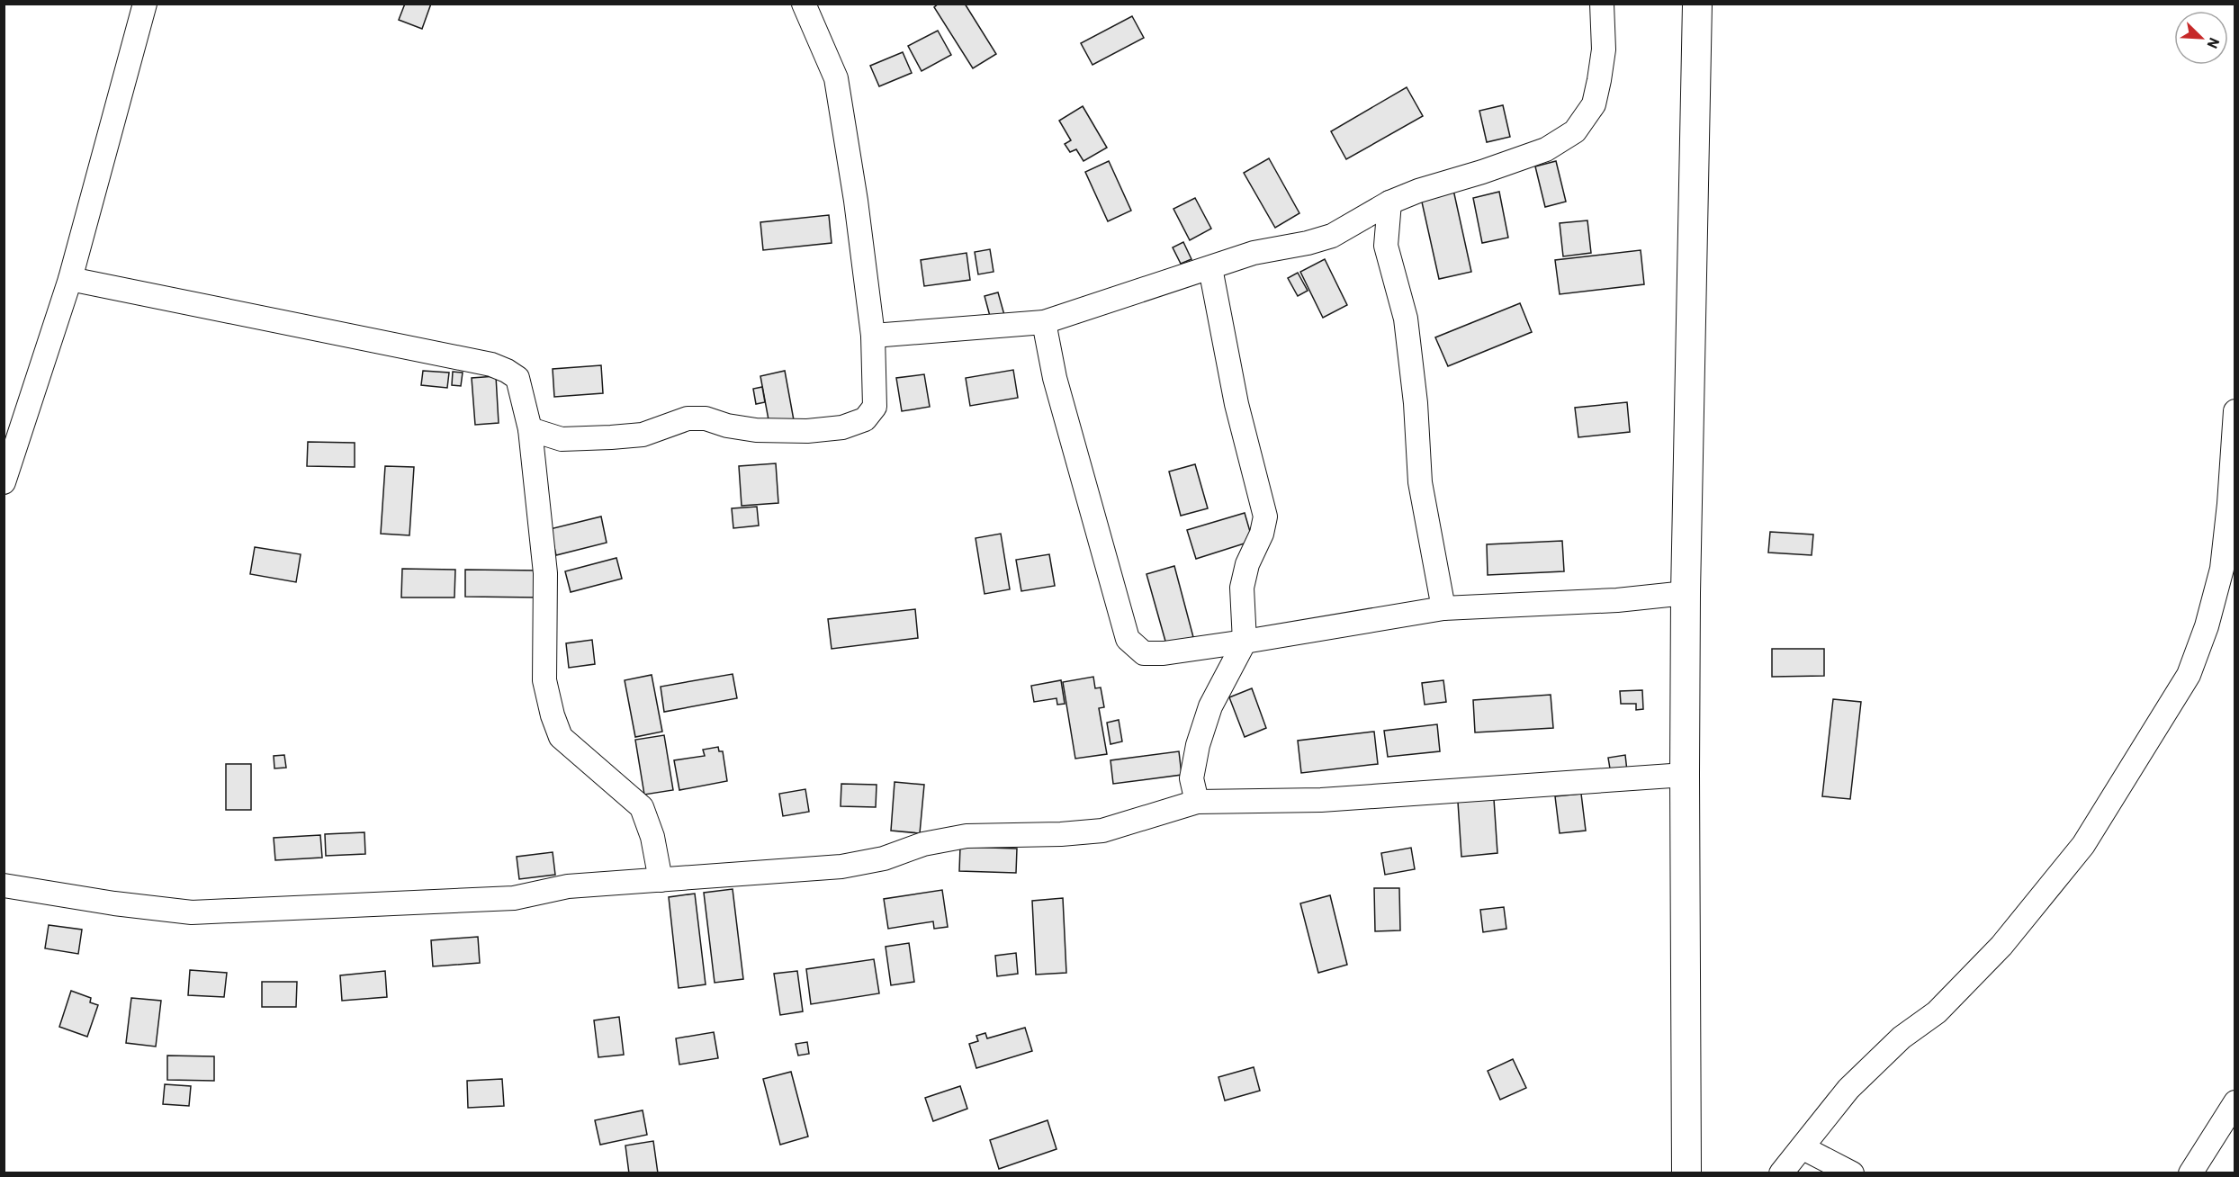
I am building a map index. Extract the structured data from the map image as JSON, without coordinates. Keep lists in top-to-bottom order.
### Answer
{
  "north": "bottom right"
}
